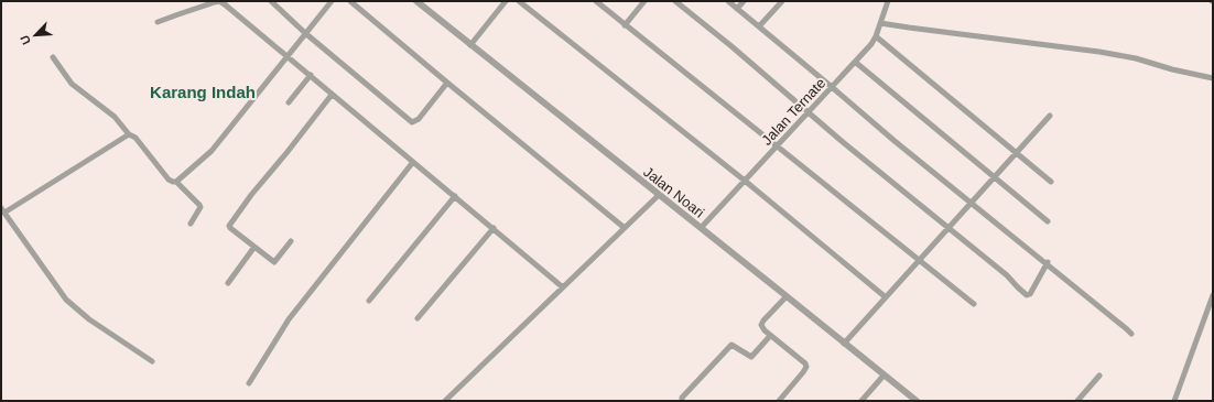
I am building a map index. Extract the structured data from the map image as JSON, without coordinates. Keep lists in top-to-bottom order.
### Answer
{
  "streets": {
    "street": ["Jalan Ternate", "Jalan Noari"]
  },
  "crossings": [
    ["Jalan Ternate", "Jalan Noari"]
  ],
  "districts": ["Karang Indah"],
  "north": "bottom left"
}
